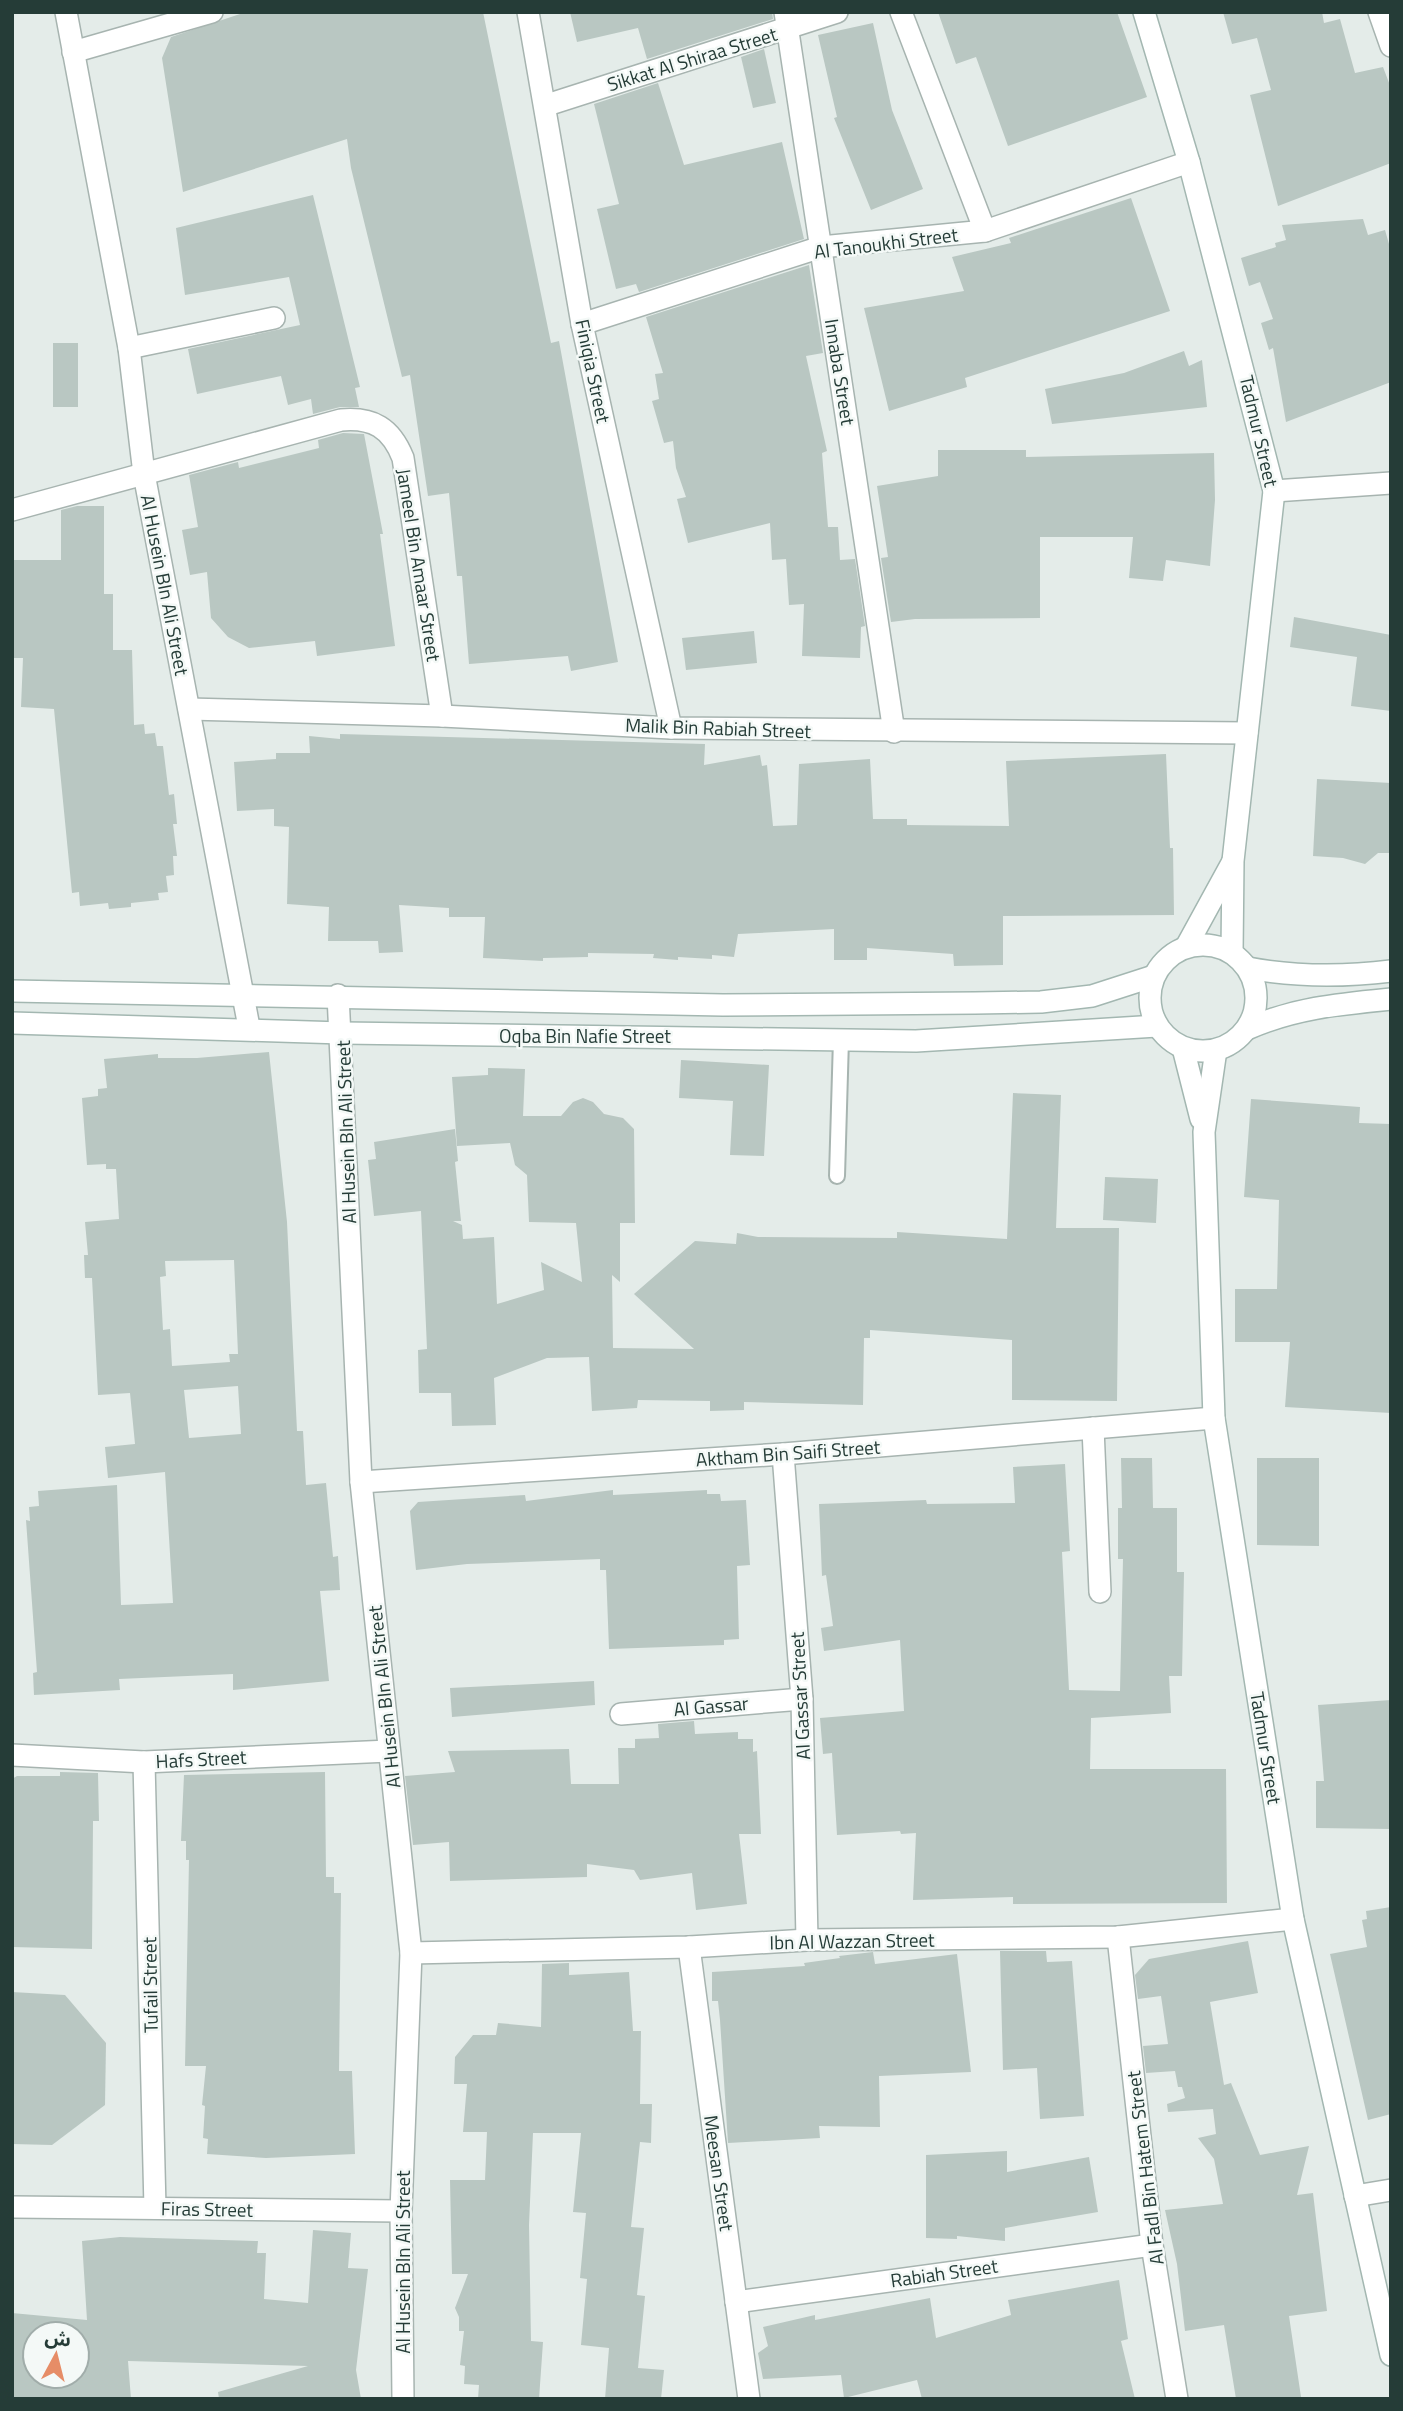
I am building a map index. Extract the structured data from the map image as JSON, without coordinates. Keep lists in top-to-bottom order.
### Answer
{
  "streets": {
    "street": [
      "Sikkat Al Shiraa Street",
      "Al Tanoukhi Street",
      "Finiqia Street",
      "Innaba Street",
      "Tadmur Street",
      "Jameel Bin Amaar Street",
      "Al Husein BIn Ali Street",
      "Malik Bin Rabiah Street",
      "Oqba Bin Nafie Street",
      "Aktham Bin Saifi Street",
      "Al Gassar Street",
      "Al Gassar",
      "Hafs Street",
      "Ibn Al Wazzan Street",
      "Tufail Street",
      "Al Fadl Bin Hatem Street",
      "Meesan Street",
      "Firas Street",
      "Rabiah Street"
    ]
  },
  "crossings": [
    ["Sikkat Al Shiraa Street", "Finiqia Street"],
    ["Sikkat Al Shiraa Street", "Innaba Street"],
    ["Al Tanoukhi Street", "Finiqia Street"],
    ["Al Tanoukhi Street", "Innaba Street"],
    ["Al Tanoukhi Street", "Tadmur Street"],
    ["Finiqia Street", "Malik Bin Rabiah Street"],
    ["Innaba Street", "Malik Bin Rabiah Street"],
    ["Tadmur Street", "Malik Bin Rabiah Street"],
    ["Tadmur Street", "Oqba Bin Nafie Street"],
    ["Tadmur Street", "Aktham Bin Saifi Street"],
    ["Tadmur Street", "Ibn Al Wazzan Street"],
    ["Jameel Bin Amaar Street", "Al Husein BIn Ali Street"],
    ["Jameel Bin Amaar Street", "Malik Bin Rabiah Street"],
    ["Al Husein BIn Ali Street", "Malik Bin Rabiah Street"],
    ["Al Husein BIn Ali Street", "Oqba Bin Nafie Street"],
    ["Al Husein BIn Ali Street", "Aktham Bin Saifi Street"],
    ["Al Husein BIn Ali Street", "Hafs Street"],
    ["Al Husein BIn Ali Street", "Ibn Al Wazzan Street"],
    ["Al Husein BIn Ali Street", "Firas Street"],
    ["Aktham Bin Saifi Street", "Al Gassar Street"],
    ["Al Gassar Street", "Al Gassar"],
    ["Al Gassar Street", "Ibn Al Wazzan Street"],
    ["Hafs Street", "Tufail Street"],
    ["Ibn Al Wazzan Street", "Al Fadl Bin Hatem Street"],
    ["Ibn Al Wazzan Street", "Meesan Street"],
    ["Tufail Street", "Firas Street"],
    ["Al Fadl Bin Hatem Street", "Rabiah Street"],
    ["Meesan Street", "Rabiah Street"]
  ],
  "north": "top"
}
